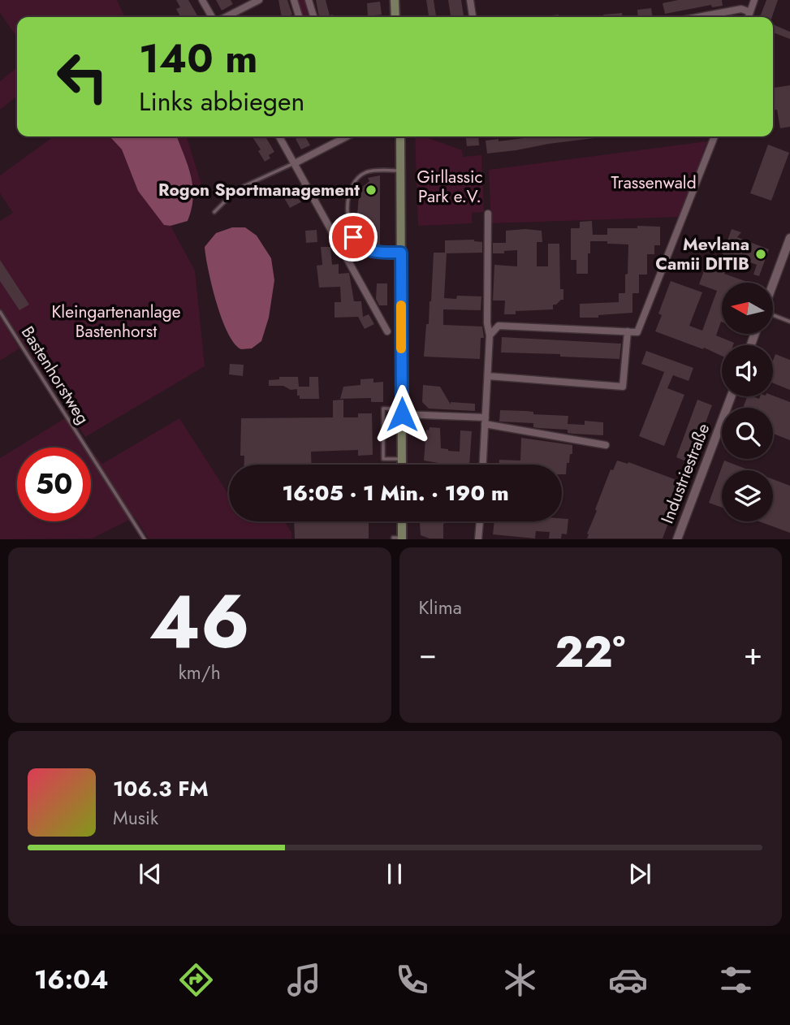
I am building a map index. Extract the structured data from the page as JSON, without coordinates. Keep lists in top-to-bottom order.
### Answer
{
  "streets": {
    "street": ["Industriestraße"],
    "lane": ["Bastenhorstweg"]
  },
  "parks": ["Girllassic Park e.V.", "Trassenwald", "Kleingartenanlage Bastenhorst"],
  "places": ["Rogon Sportmanagement", "Mevlana Camii DITIB"],
  "north": "left",
  "page": {
    "turn": ["140 m", "Links abbiegen"],
    "limit": "50",
    "trip": "16:05 · 1 Min. · 190 m",
    "tile": [
      ["46", "km/h"],
      "Klima"
    ],
    "heat": ["−", "22°", "+"],
    "song": ["106.3 FM", "Musik"],
    "tabs": "16:04"
  }
}
